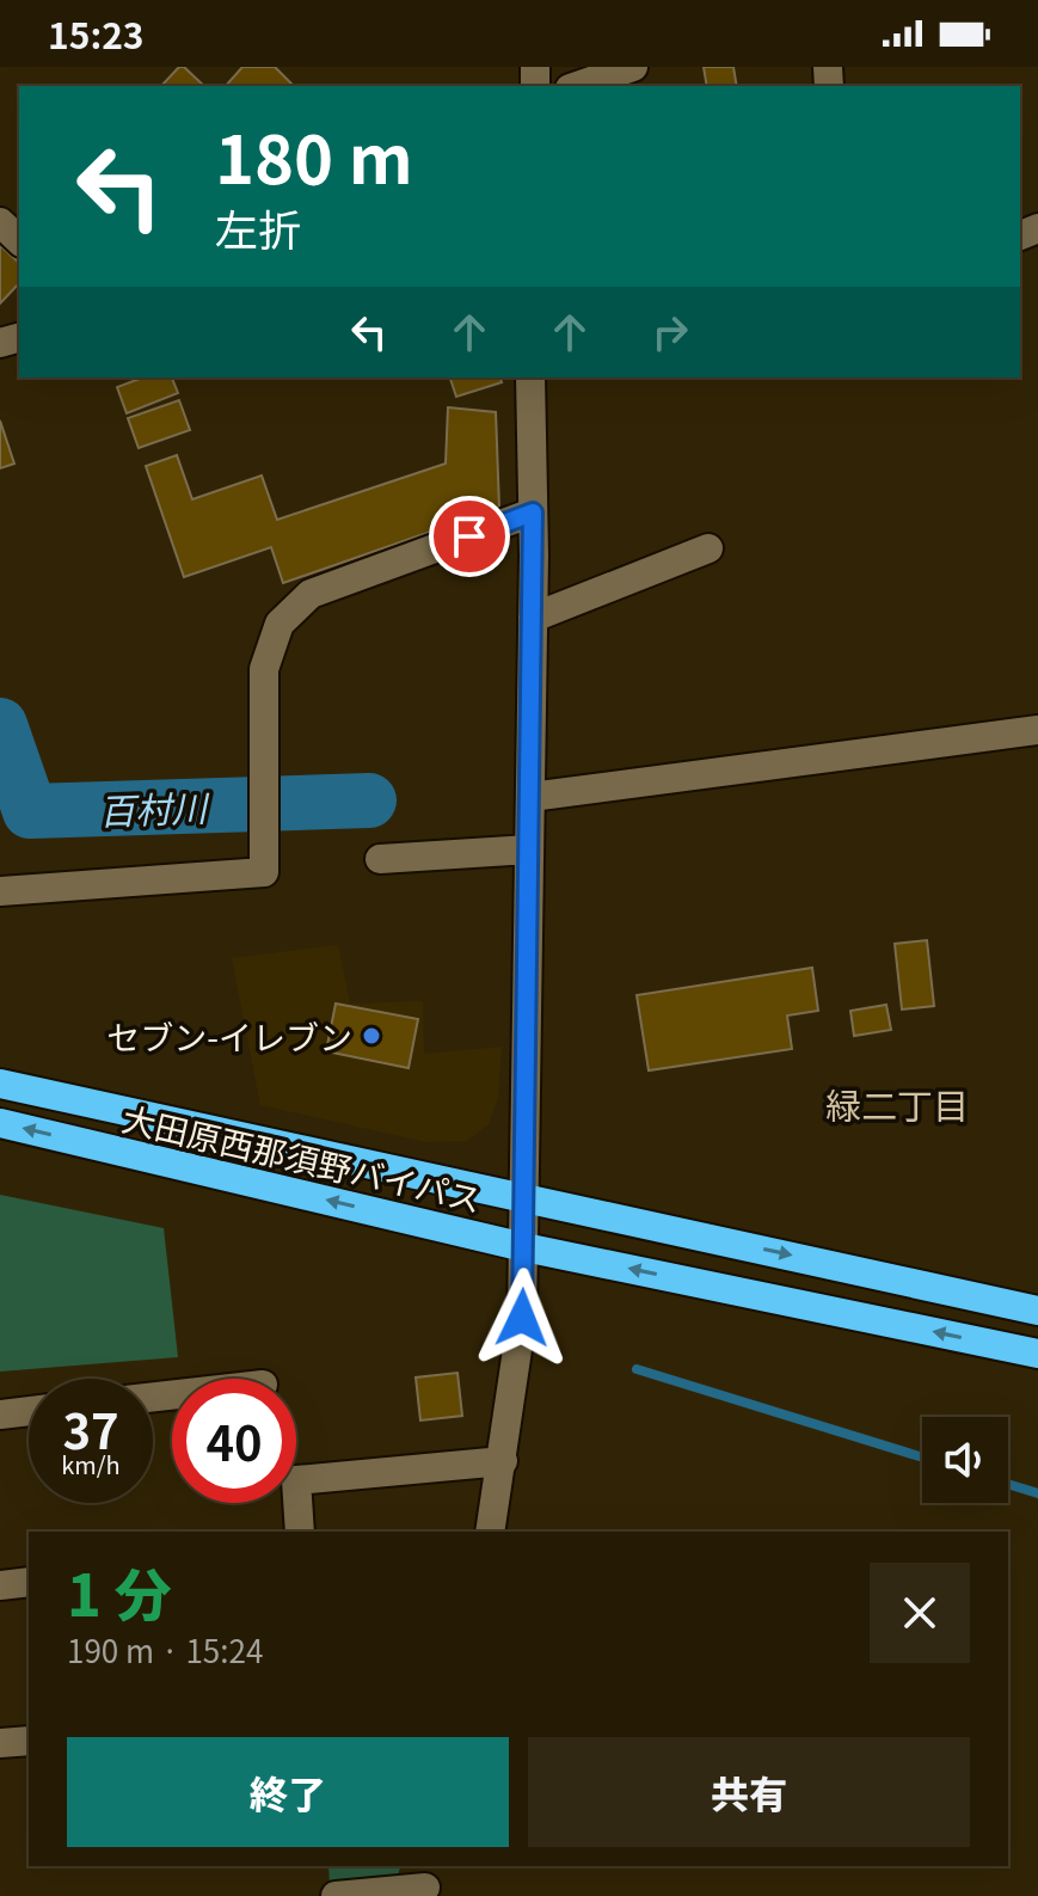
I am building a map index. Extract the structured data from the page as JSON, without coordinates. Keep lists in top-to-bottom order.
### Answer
{
  "streets": {
    "highway": ["大田原西那須野バイパス"]
  },
  "districts": ["緑二丁目"],
  "water": ["百村川"],
  "places": ["セブン-イレブン"],
  "page": {
    "status": "15:23",
    "turn": ["180 m", "左折"],
    "speed": "37 km/h",
    "limit": "40",
    "heading": ["1 分", "190 m · 15:24"],
    "buttons": ["終了", "共有"]
  }
}
